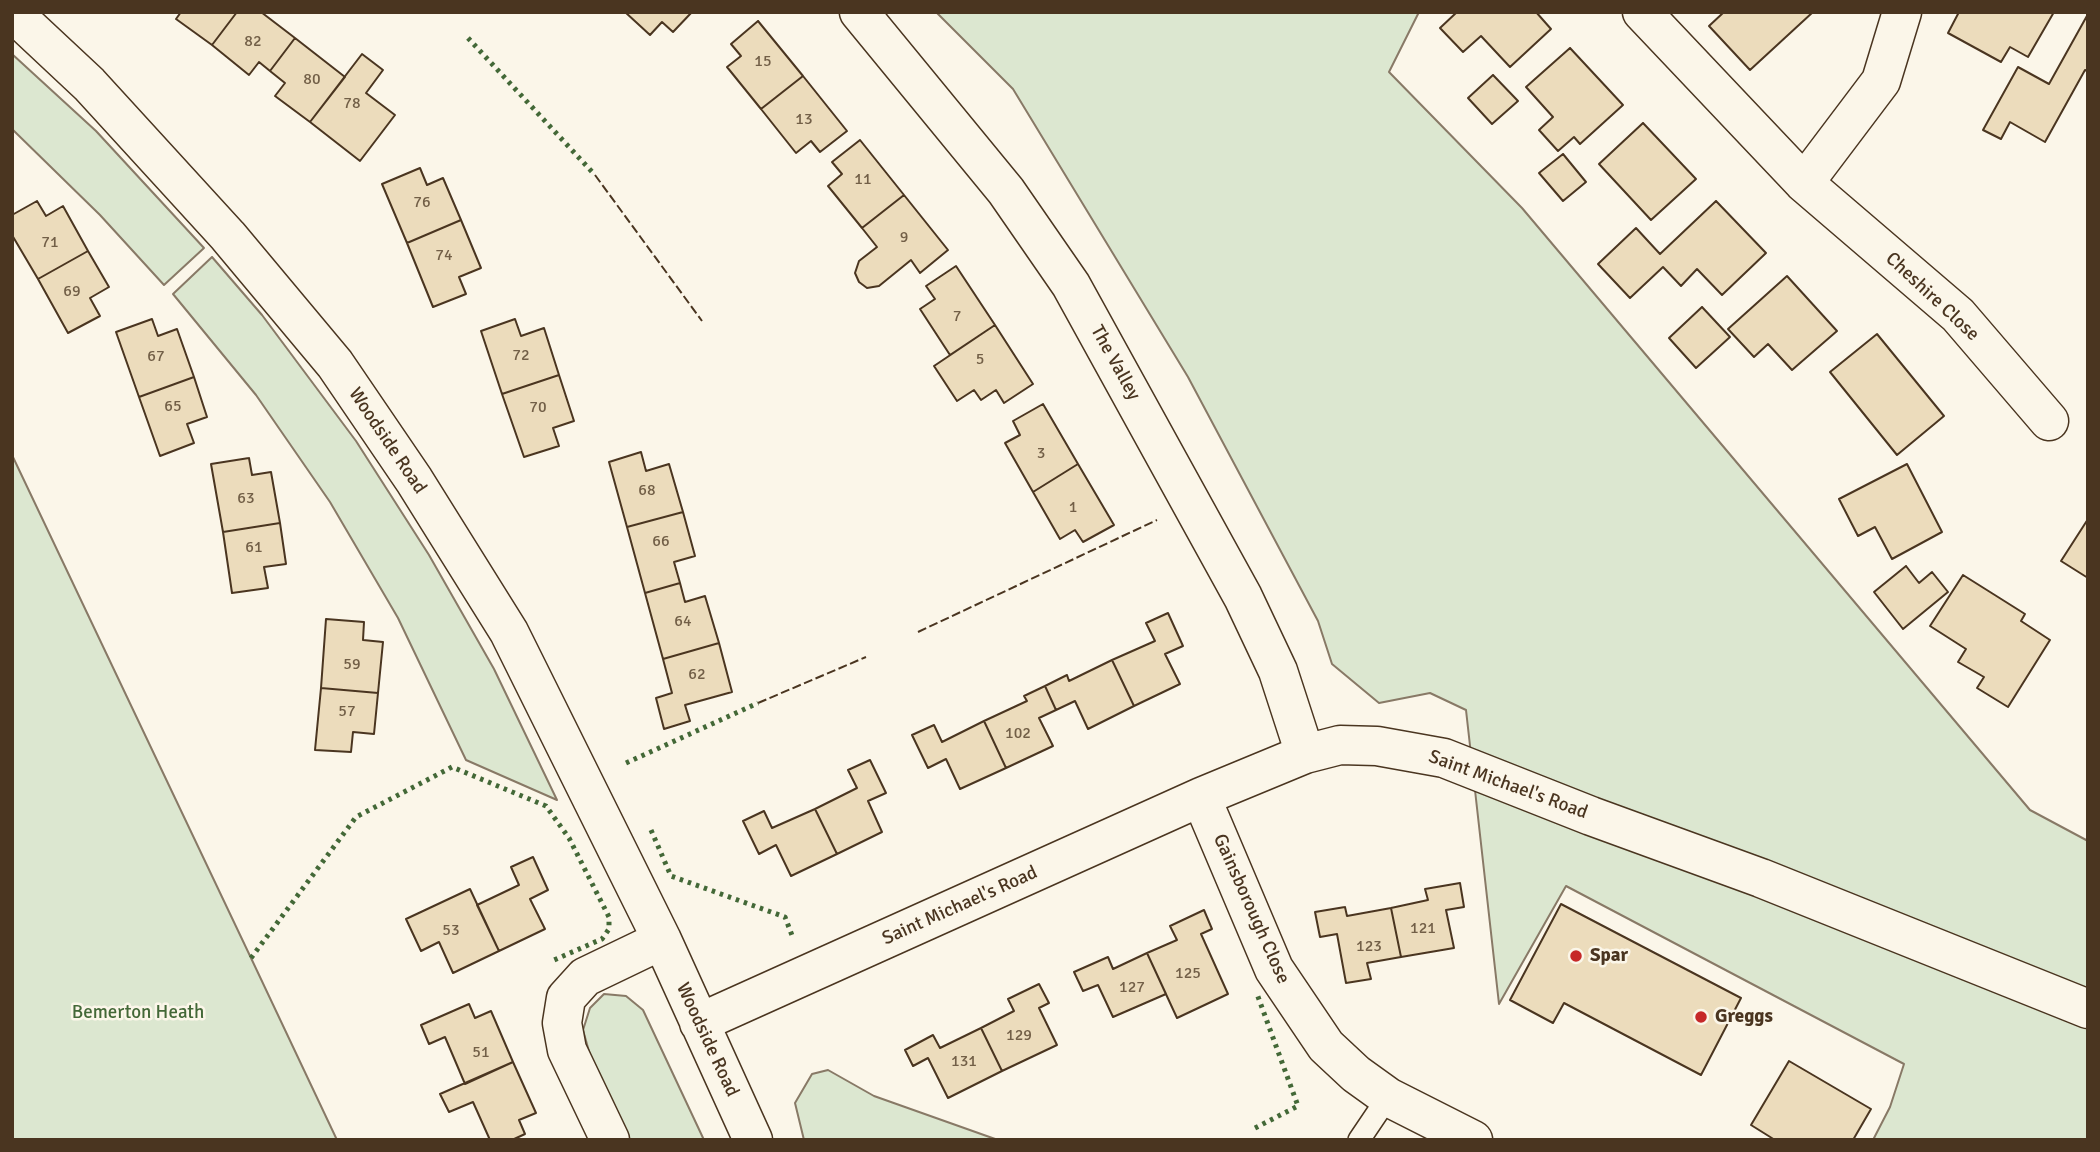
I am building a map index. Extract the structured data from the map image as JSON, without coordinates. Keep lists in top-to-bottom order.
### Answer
{
  "streets": {
    "street": [
      "Cheshire Close",
      "The Valley",
      "Woodside Road",
      "Saint Michael's Road",
      "Gainsborough Close"
    ]
  },
  "crossings": [
    ["The Valley", "Saint Michael's Road"],
    ["Woodside Road", "Saint Michael's Road"],
    ["Saint Michael's Road", "Gainsborough Close"]
  ],
  "parks": ["Bemerton Heath"],
  "places": ["Spar", "Greggs"],
  "house_numbers": [
    "82",
    "15",
    "80",
    "78",
    "13",
    "11",
    "76",
    "9",
    "71",
    "74",
    "69",
    "7",
    "72",
    "67",
    "5",
    "65",
    "70",
    "3",
    "68",
    "63",
    "1",
    "66",
    "61",
    "64",
    "59",
    "62",
    "57",
    "102",
    "121",
    "53",
    "123",
    "125",
    "127",
    "129",
    "51",
    "131"
  ]
}
